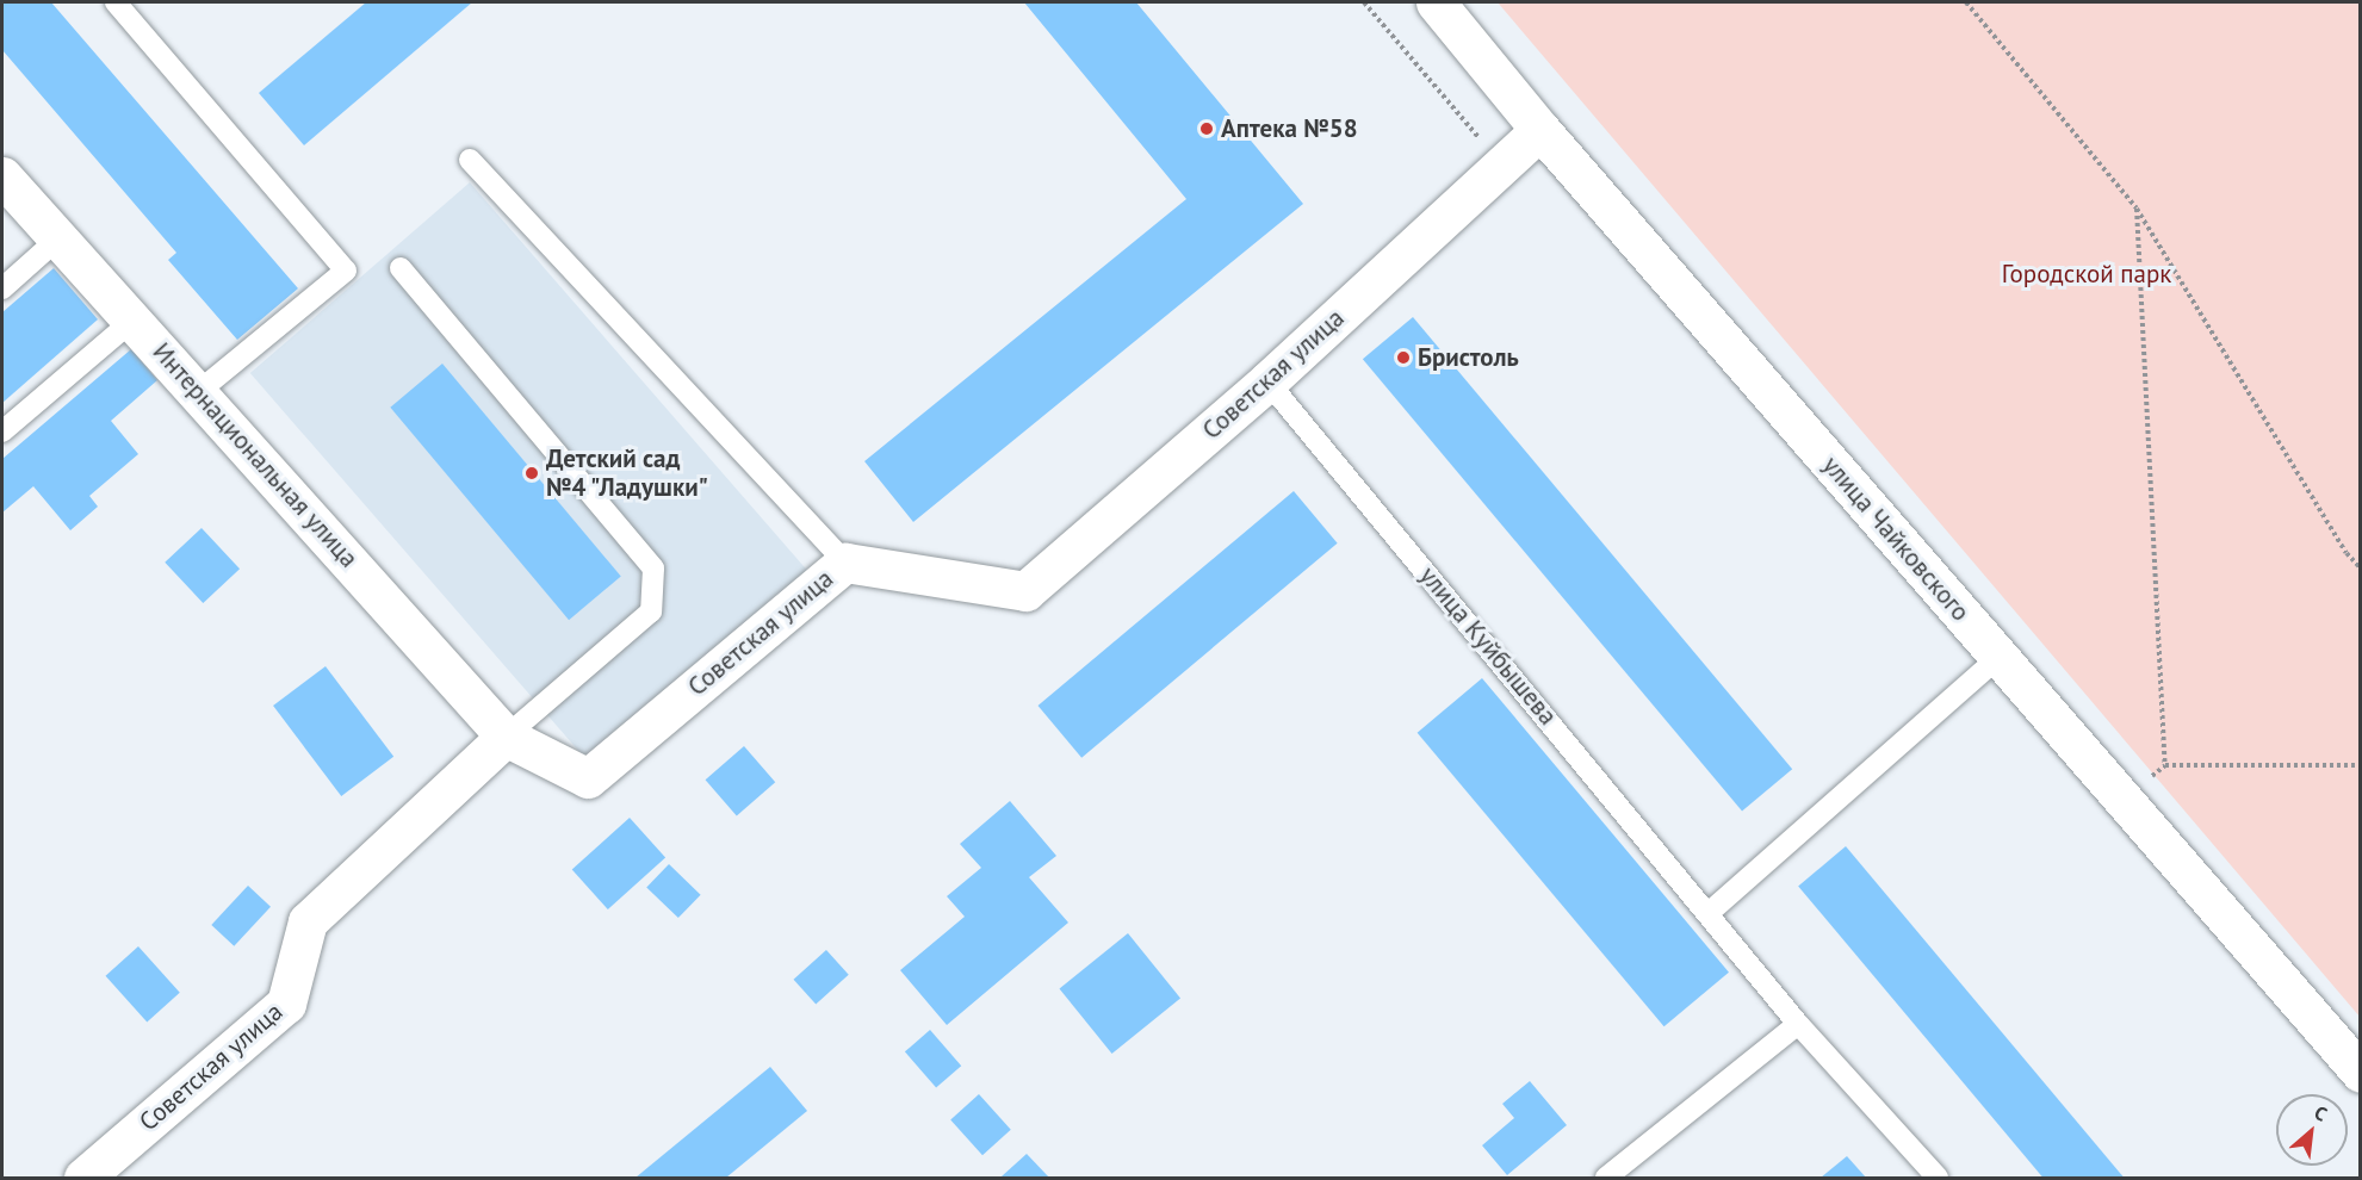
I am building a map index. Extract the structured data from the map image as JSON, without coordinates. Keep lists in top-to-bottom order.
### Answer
{
  "streets": {
    "street": ["Советская улица", "Интернациональная улица", "улица Чайковского"],
    "lane": ["улица Куйбышева"]
  },
  "crossings": [
    ["Советская улица", "Интернациональная улица"],
    ["Советская улица", "улица Чайковского"],
    ["Советская улица", "улица Куйбышева"]
  ],
  "parks": ["Городской парк"],
  "places": ["Аптека №58", "Бристоль", "Детский сад №4 \"Ладушки\""],
  "north": "top right"
}
